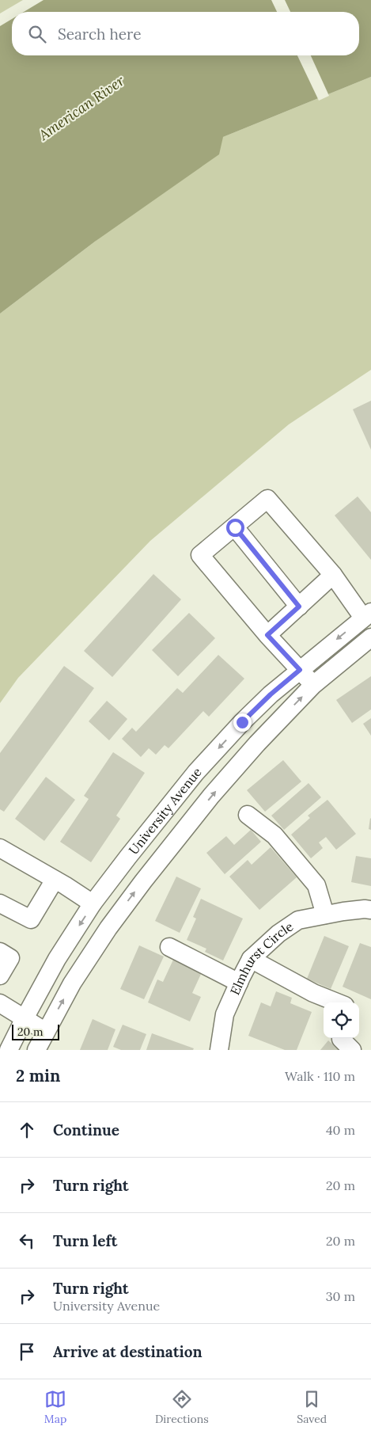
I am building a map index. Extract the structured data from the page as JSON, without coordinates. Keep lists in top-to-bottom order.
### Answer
{
  "streets": {
    "street": ["University Avenue", "Elmhurst Circle"]
  },
  "water": ["American River"],
  "scale_bar": "20 m",
  "page": {
    "search": "Search here",
    "scale": "20 m",
    "heading": ["2 min", "Walk · 110 m"],
    "list": [
      ["Continue", "40 m"],
      ["Turn right", "20 m"],
      ["Turn left", "20 m"],
      ["Turn right", "University Avenue", "30 m"],
      "Arrive at destination"
    ],
    "nav": ["Map", "Directions", "Saved"]
  }
}
